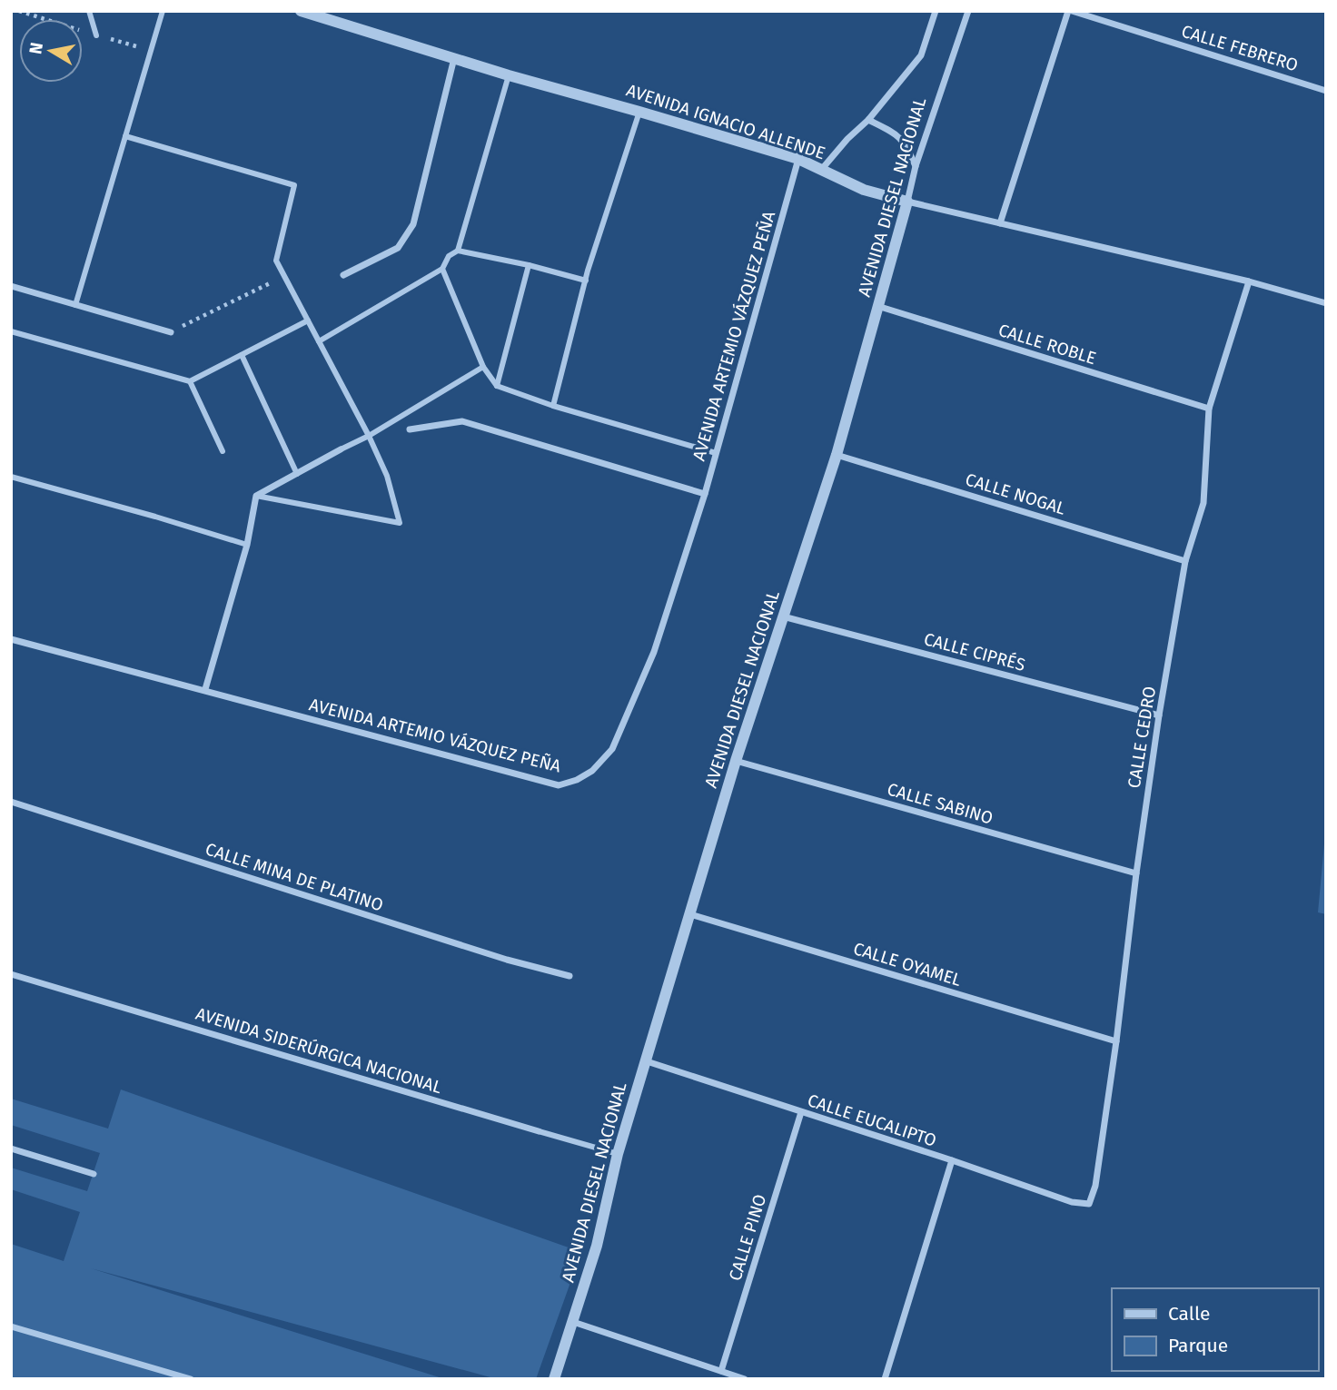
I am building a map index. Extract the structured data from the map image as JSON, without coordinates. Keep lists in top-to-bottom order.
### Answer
{
  "streets": {
    "street": [
      "CALLE FEBRERO",
      "AVENIDA IGNACIO ALLENDE",
      "AVENIDA DIESEL NACIONAL",
      "AVENIDA ARTEMIO VÁZQUEZ PEÑA",
      "CALLE ROBLE",
      "CALLE NOGAL",
      "CALLE CIPRÉS",
      "CALLE CEDRO",
      "CALLE SABINO",
      "CALLE MINA DE PLATINO",
      "CALLE OYAMEL",
      "AVENIDA SIDERÚRGICA NACIONAL",
      "CALLE EUCALIPTO",
      "CALLE PINO"
    ]
  },
  "crossings": [
    ["AVENIDA IGNACIO ALLENDE", "AVENIDA DIESEL NACIONAL"],
    ["AVENIDA IGNACIO ALLENDE", "AVENIDA ARTEMIO VÁZQUEZ PEÑA"],
    ["AVENIDA IGNACIO ALLENDE", "CALLE CEDRO"],
    ["AVENIDA DIESEL NACIONAL", "CALLE ROBLE"],
    ["AVENIDA DIESEL NACIONAL", "CALLE NOGAL"],
    ["AVENIDA DIESEL NACIONAL", "CALLE CIPRÉS"],
    ["AVENIDA DIESEL NACIONAL", "CALLE SABINO"],
    ["AVENIDA DIESEL NACIONAL", "CALLE OYAMEL"],
    ["AVENIDA DIESEL NACIONAL", "AVENIDA SIDERÚRGICA NACIONAL"],
    ["AVENIDA DIESEL NACIONAL", "CALLE EUCALIPTO"],
    ["CALLE ROBLE", "CALLE CEDRO"],
    ["CALLE NOGAL", "CALLE CEDRO"],
    ["CALLE CIPRÉS", "CALLE CEDRO"],
    ["CALLE CEDRO", "CALLE SABINO"],
    ["CALLE CEDRO", "CALLE OYAMEL"],
    ["CALLE CEDRO", "CALLE EUCALIPTO"],
    ["CALLE EUCALIPTO", "CALLE PINO"]
  ],
  "legend": ["Calle", "Parque"],
  "north": "left"
}
